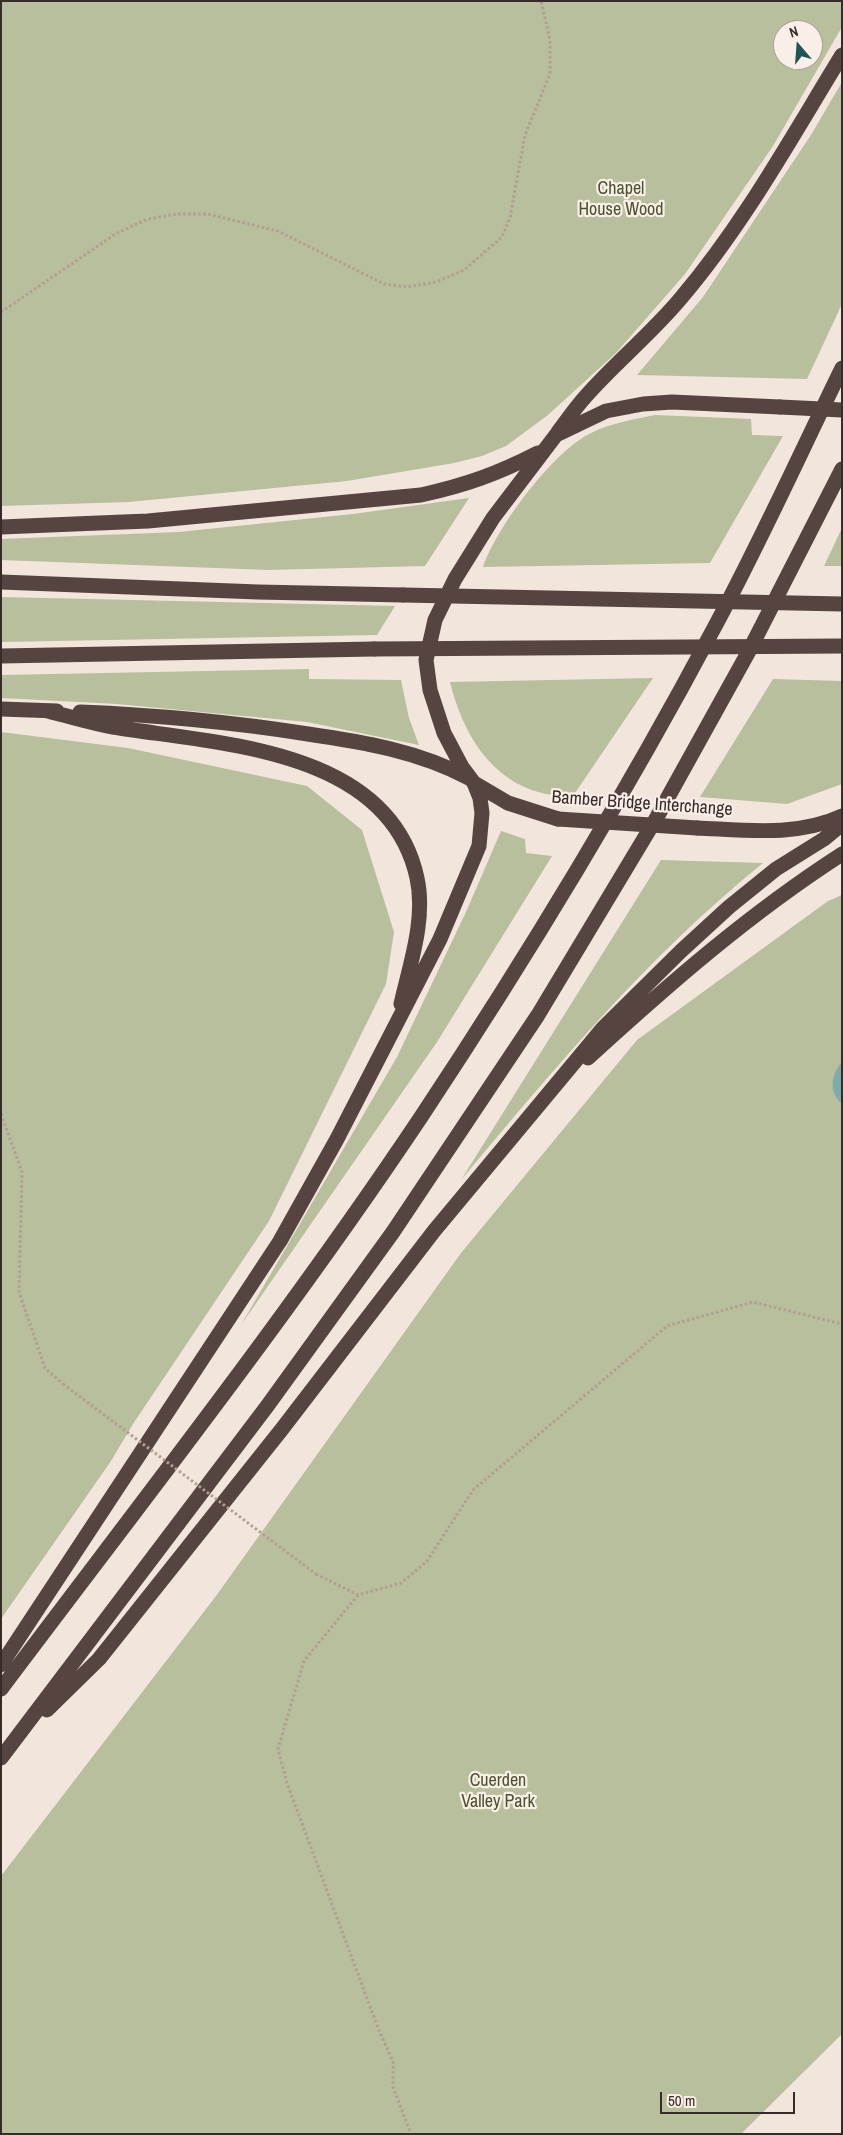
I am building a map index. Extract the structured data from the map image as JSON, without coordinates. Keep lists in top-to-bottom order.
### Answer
{
  "streets": {
    "highway": ["Bamber Bridge Interchange"]
  },
  "parks": ["Chapel House Wood", "Cuerden Valley Park"],
  "scale_bar": "50 m",
  "north": "top"
}
